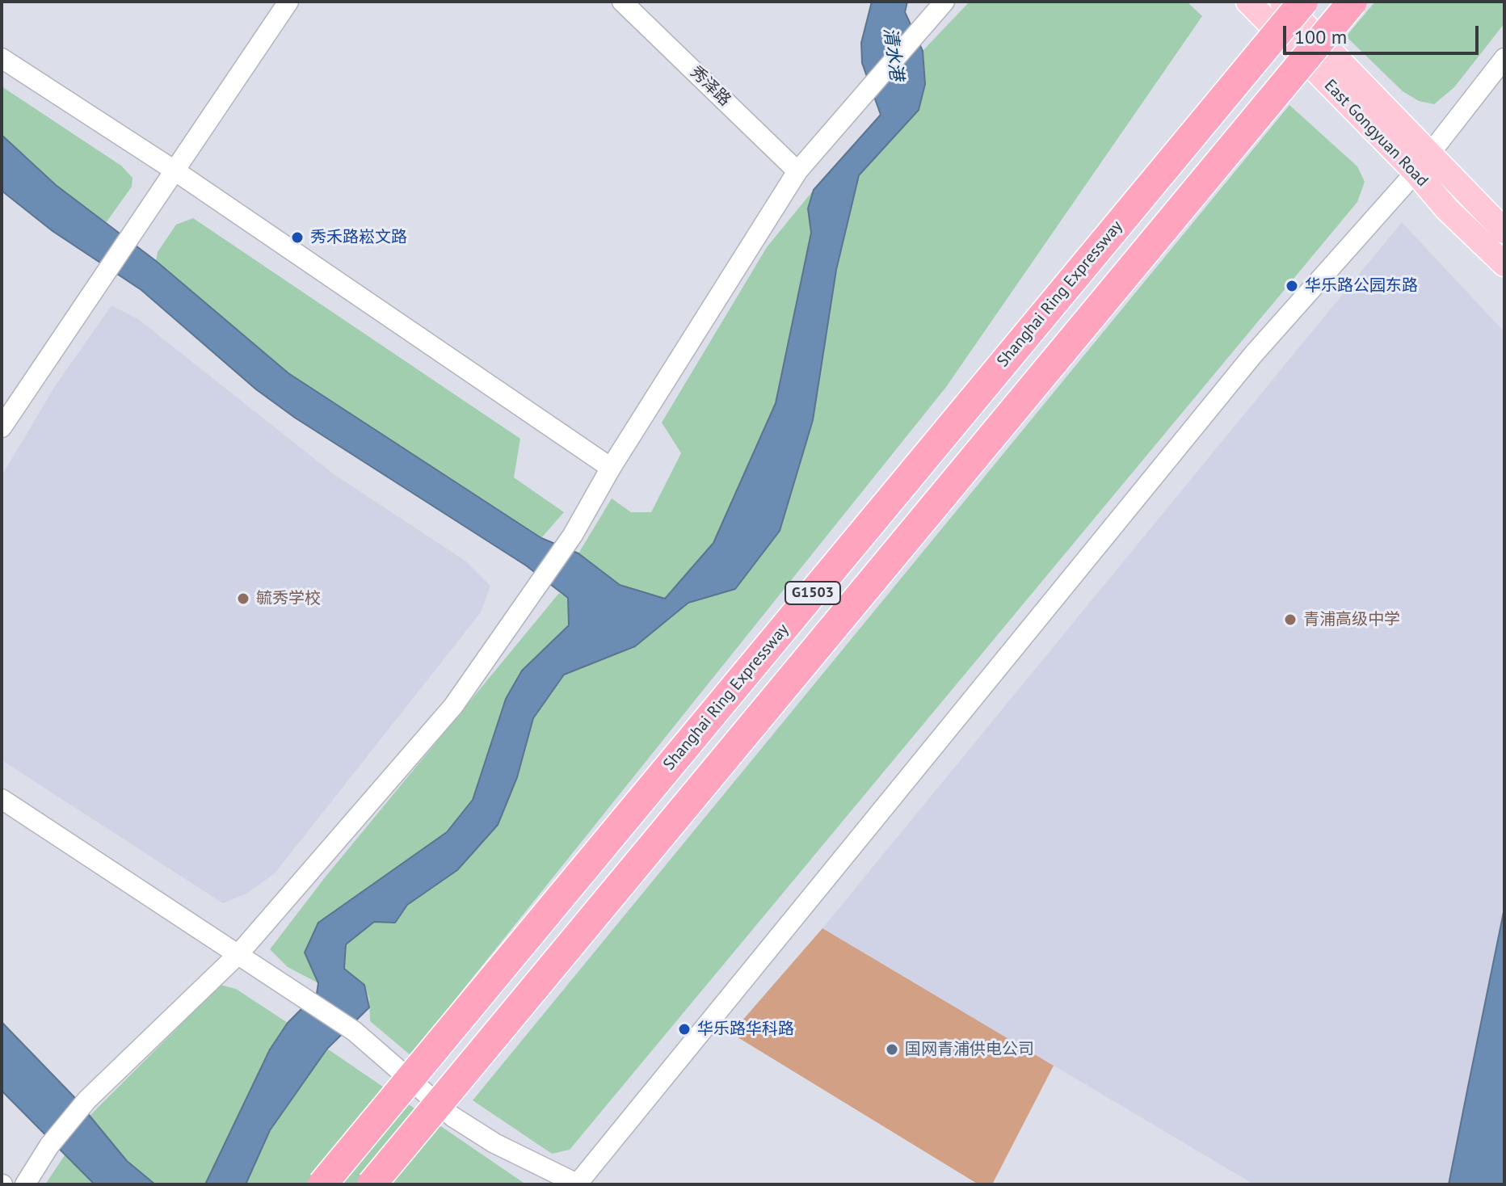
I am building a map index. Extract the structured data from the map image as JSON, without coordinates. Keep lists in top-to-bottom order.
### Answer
{
  "streets": {
    "highway": ["Shanghai Ring Expressway", "G1503"],
    "main road": ["East Gongyuan Road"],
    "street": ["秀泽路"]
  },
  "water": ["清水港"],
  "places": [
    "秀禾路崧文路",
    "华乐路公园东路",
    "毓秀学校",
    "青浦高级中学",
    "华乐路华科路",
    "国网青浦供电公司"
  ],
  "scale_bar": "100 m"
}
